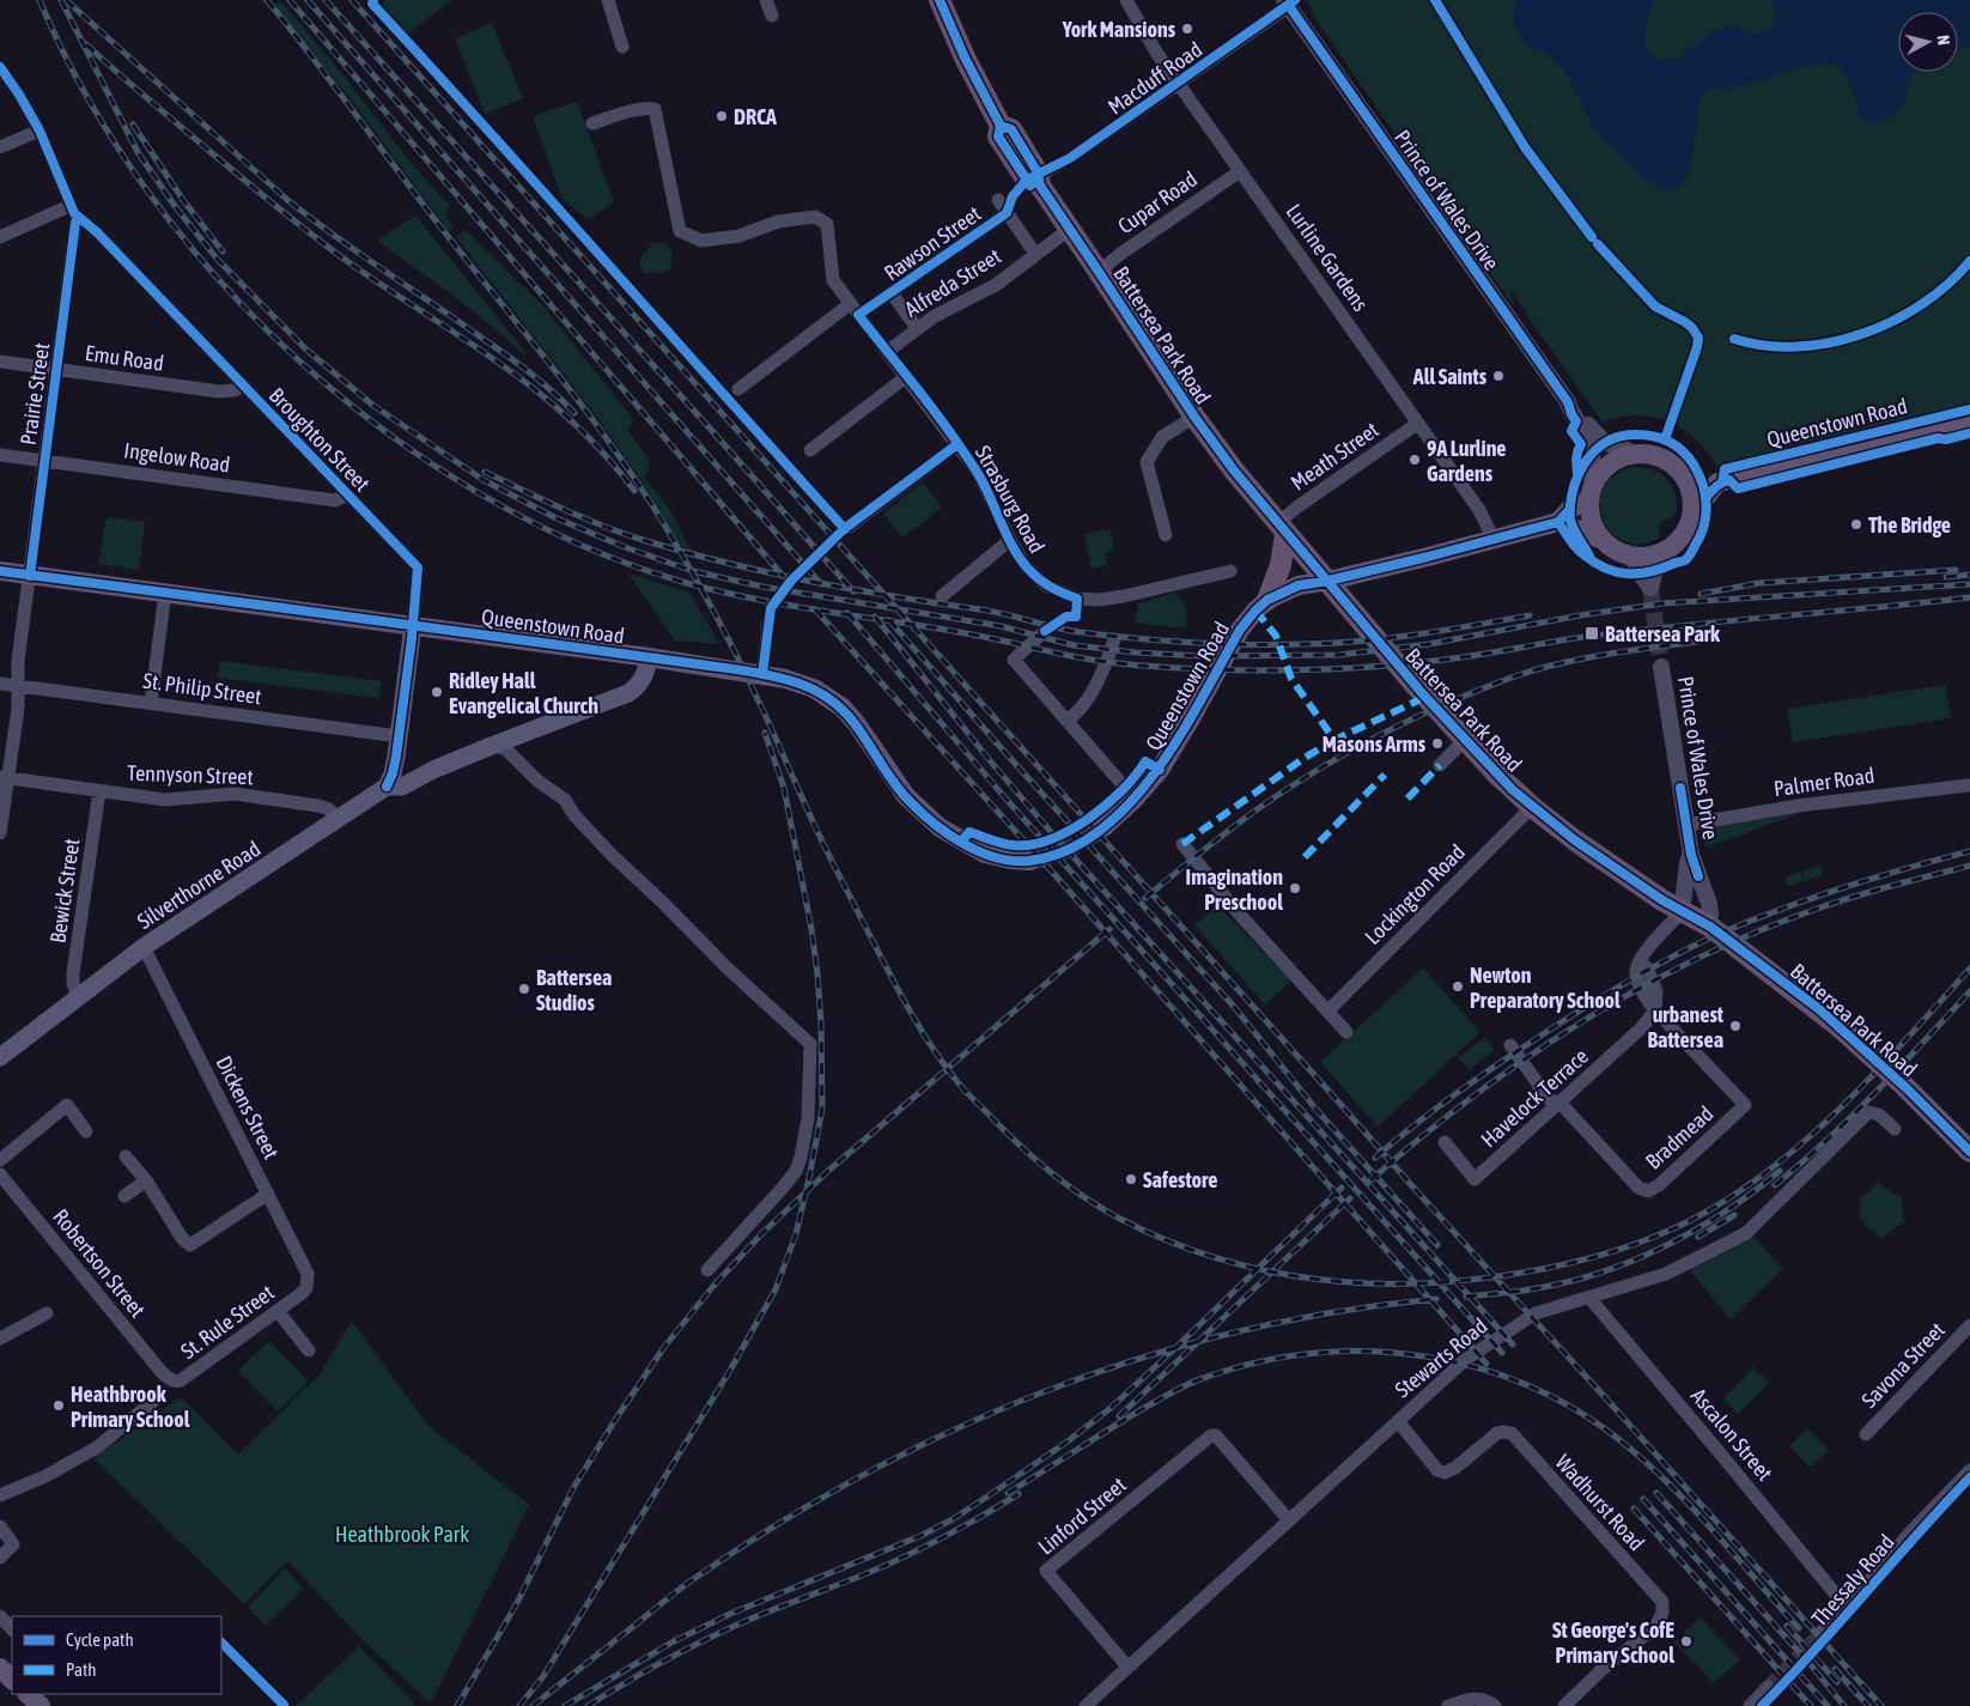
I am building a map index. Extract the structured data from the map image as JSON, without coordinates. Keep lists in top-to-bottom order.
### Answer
{
  "streets": {
    "highway": ["Battersea Park Road"],
    "main road": ["Queenstown Road", "Broughton Street", "Silverthorne Road"],
    "street": [
      "Macduff Road",
      "Prince of Wales Drive",
      "Cupar Road",
      "Rawson Street",
      "Lurline Gardens",
      "Alfreda Street",
      "Emu Road",
      "Prairie Street",
      "Meath Street",
      "Ingelow Road",
      "Strasburg Road",
      "St. Philip Street",
      "Tennyson Street",
      "Palmer Road",
      "Bewick Street",
      "Lockington Road",
      "Havelock Terrace",
      "Dickens Street",
      "Bradmead",
      "Robertson Street",
      "St. Rule Street",
      "Stewarts Road",
      "Savona Street",
      "Ascalon Street",
      "Wadhurst Road",
      "Linford Street",
      "Thessaly Road"
    ]
  },
  "crossings": [
    ["Macduff Road", "Prince of Wales Drive"],
    ["Macduff Road", "Lurline Gardens"],
    ["Macduff Road", "Battersea Park Road"],
    ["Prince of Wales Drive", "Battersea Park Road"],
    ["Prince of Wales Drive", "Queenstown Road"],
    ["Prince of Wales Drive", "Palmer Road"],
    ["Cupar Road", "Lurline Gardens"],
    ["Cupar Road", "Battersea Park Road"],
    ["Rawson Street", "Alfreda Street"],
    ["Lurline Gardens", "Queenstown Road"],
    ["Lurline Gardens", "Meath Street"],
    ["Alfreda Street", "Battersea Park Road"],
    ["Alfreda Street", "Strasburg Road"],
    ["Battersea Park Road", "Queenstown Road"],
    ["Battersea Park Road", "Meath Street"],
    ["Battersea Park Road", "Lockington Road"],
    ["Emu Road", "Prairie Street"],
    ["Emu Road", "Broughton Street"],
    ["Prairie Street", "Queenstown Road"],
    ["Prairie Street", "Broughton Street"],
    ["Prairie Street", "Ingelow Road"],
    ["Prairie Street", "St. Philip Street"],
    ["Prairie Street", "Tennyson Street"],
    ["Queenstown Road", "Broughton Street"],
    ["Queenstown Road", "Silverthorne Road"],
    ["Broughton Street", "Ingelow Road"],
    ["Broughton Street", "St. Philip Street"],
    ["Broughton Street", "Silverthorne Road"],
    ["Tennyson Street", "Silverthorne Road"],
    ["Tennyson Street", "Bewick Street"],
    ["Silverthorne Road", "Bewick Street"],
    ["Silverthorne Road", "Dickens Street"],
    ["Havelock Terrace", "Bradmead"],
    ["Dickens Street", "St. Rule Street"],
    ["Robertson Street", "St. Rule Street"],
    ["Stewarts Road", "Ascalon Street"],
    ["Stewarts Road", "Wadhurst Road"],
    ["Stewarts Road", "Linford Street"],
    ["Ascalon Street", "Thessaly Road"]
  ],
  "parks": ["Heathbrook Park"],
  "places": {
    "other": [
      "York Mansions",
      "DRCA",
      "All Saints",
      "9A Lurline Gardens",
      "The Bridge",
      "Ridley Hall Evangelical Church",
      "Masons Arms",
      "Imagination Preschool",
      "Newton Preparatory School",
      "Battersea Studios",
      "urbanest Battersea",
      "Safestore",
      "Heathbrook Primary School",
      "St George's CofE Primary School"
    ],
    "transit": ["Battersea Park"]
  },
  "legend": ["Cycle path", "Path"],
  "north": "right"
}
